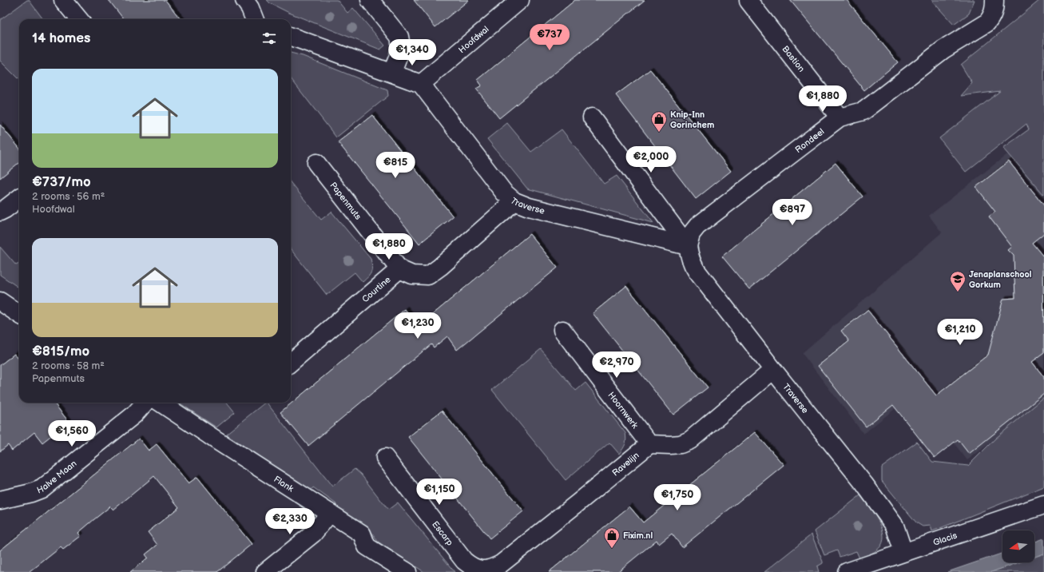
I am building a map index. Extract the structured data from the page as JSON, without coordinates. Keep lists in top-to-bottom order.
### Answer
{
  "streets": {
    "street": [
      "Hoofdwal",
      "Bastion",
      "Rondeel",
      "Papenmuts",
      "Traverse",
      "Courtine",
      "Hoornwerk",
      "Ravelijn",
      "Halve Maan",
      "Flank",
      "Escarp",
      "Glacis"
    ]
  },
  "crossings": [
    ["Hoofdwal", "Traverse"],
    ["Bastion", "Rondeel"],
    ["Rondeel", "Traverse"],
    ["Papenmuts", "Courtine"],
    ["Traverse", "Glacis"],
    ["Hoornwerk", "Ravelijn"],
    ["Ravelijn", "Escarp"]
  ],
  "places": {
    "shop": ["Knip-Inn Gorinchem", "Fixim.nl"],
    "school or university": ["Jenaplanschool Gorkum"]
  },
  "north": "left",
  "page": {
    "heading": "14 homes",
    "price": [
      "€737",
      "€1,340",
      "€1,880",
      "€2,000",
      "€815",
      "€897",
      "€1,880",
      "€1,230",
      "€1,210",
      "€2,970",
      "€1,560",
      "€1,150",
      "€1,750",
      "€2,330"
    ],
    "list": [
      {
        "name": "€737/mo",
        "note": "2 rooms · 56 m² · Hoofdwal"
      },
      {
        "name": "€815/mo",
        "note": "2 rooms · 58 m² · Papenmuts"
      }
    ]
  }
}
